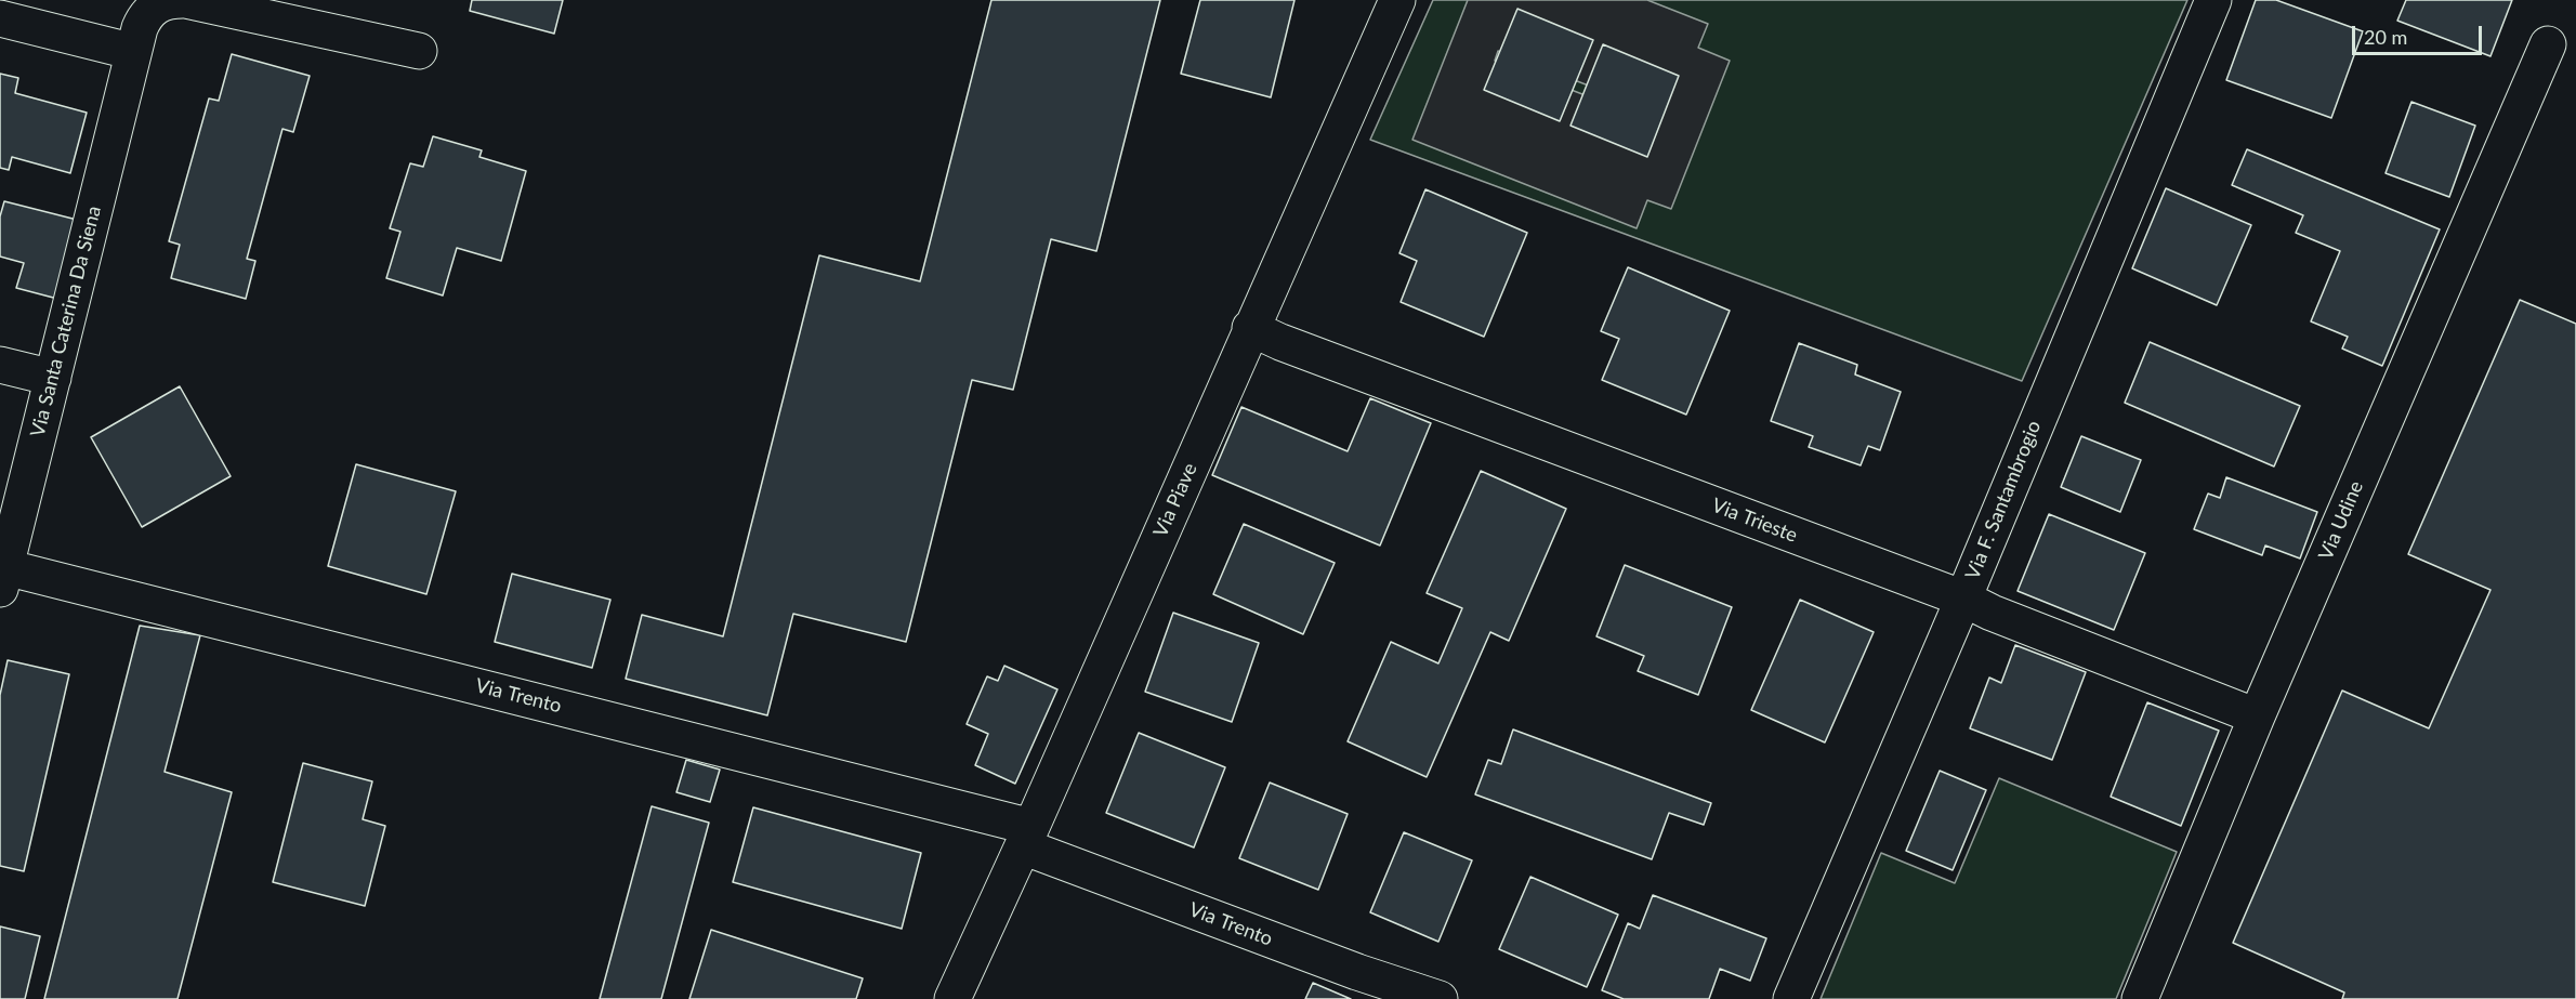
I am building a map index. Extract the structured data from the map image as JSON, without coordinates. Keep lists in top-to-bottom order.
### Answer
{
  "streets": {
    "street": [
      "Via Santa Caterina Da Siena",
      "Via Piave",
      "Via F. Santambrogio",
      "Via Trieste",
      "Via Udine",
      "Via Trento"
    ]
  },
  "crossings": [
    ["Via Santa Caterina Da Siena", "Via Trento"],
    ["Via Piave", "Via Trieste"],
    ["Via Piave", "Via Trento"],
    ["Via F. Santambrogio", "Via Trieste"],
    ["Via Trieste", "Via Udine"]
  ],
  "scale_bar": "20 m"
}
